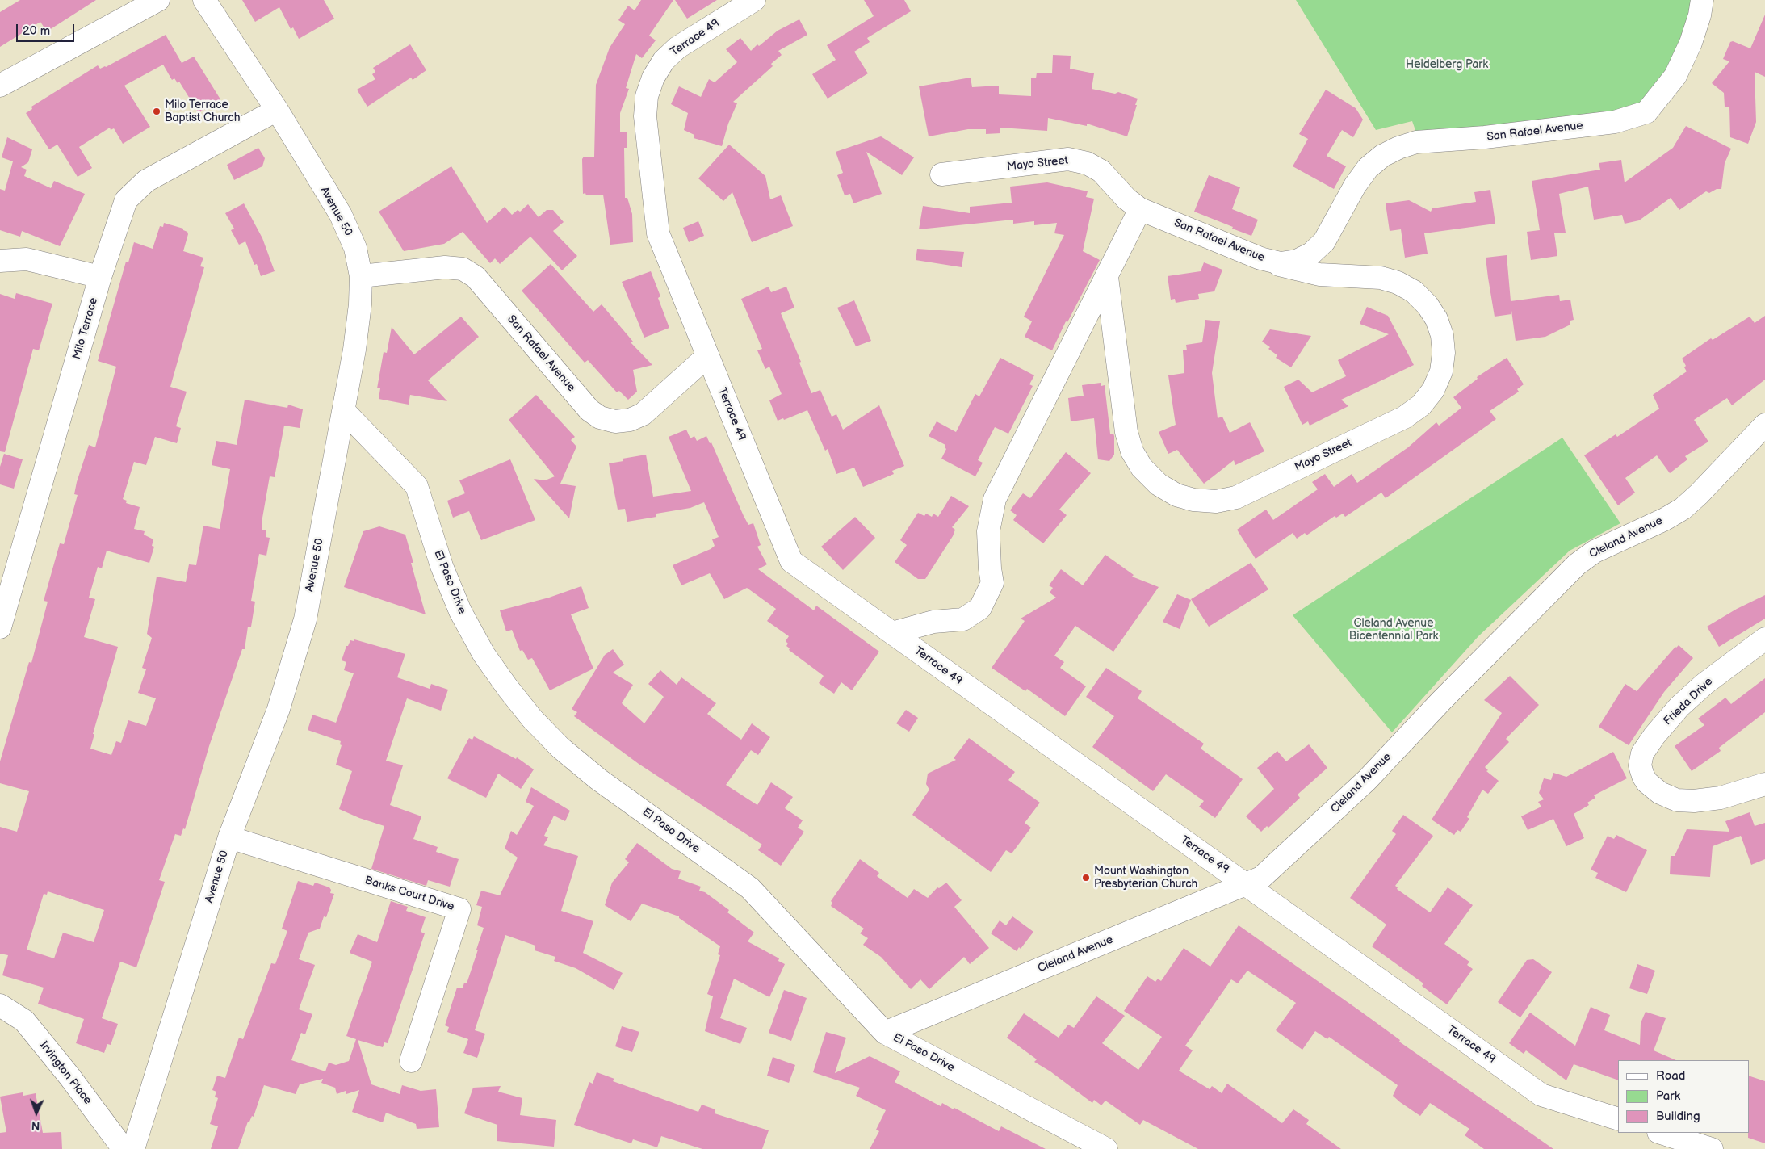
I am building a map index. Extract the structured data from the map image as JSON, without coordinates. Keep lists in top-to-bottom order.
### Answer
{
  "streets": {
    "street": [
      "Terrace 49",
      "San Rafael Avenue",
      "Mayo Street",
      "Avenue 50",
      "Milo Terrace",
      "Cleland Avenue",
      "El Paso Drive",
      "Frieda Drive",
      "Banks Court Drive",
      "Irvington Place"
    ]
  },
  "crossings": [
    ["Terrace 49", "San Rafael Avenue"],
    ["Terrace 49", "Cleland Avenue"],
    ["San Rafael Avenue", "Mayo Street"],
    ["San Rafael Avenue", "Avenue 50"],
    ["Avenue 50", "Milo Terrace"],
    ["Avenue 50", "El Paso Drive"],
    ["Avenue 50", "Banks Court Drive"],
    ["Cleland Avenue", "El Paso Drive"]
  ],
  "parks": ["Heidelberg Park", "Cleland Avenue Bicentennial Park"],
  "places": ["Milo Terrace Baptist Church", "Mount Washington Presbyterian Church"],
  "legend": ["Road", "Park", "Building"],
  "scale_bar": "20 m",
  "north": "bottom"
}
